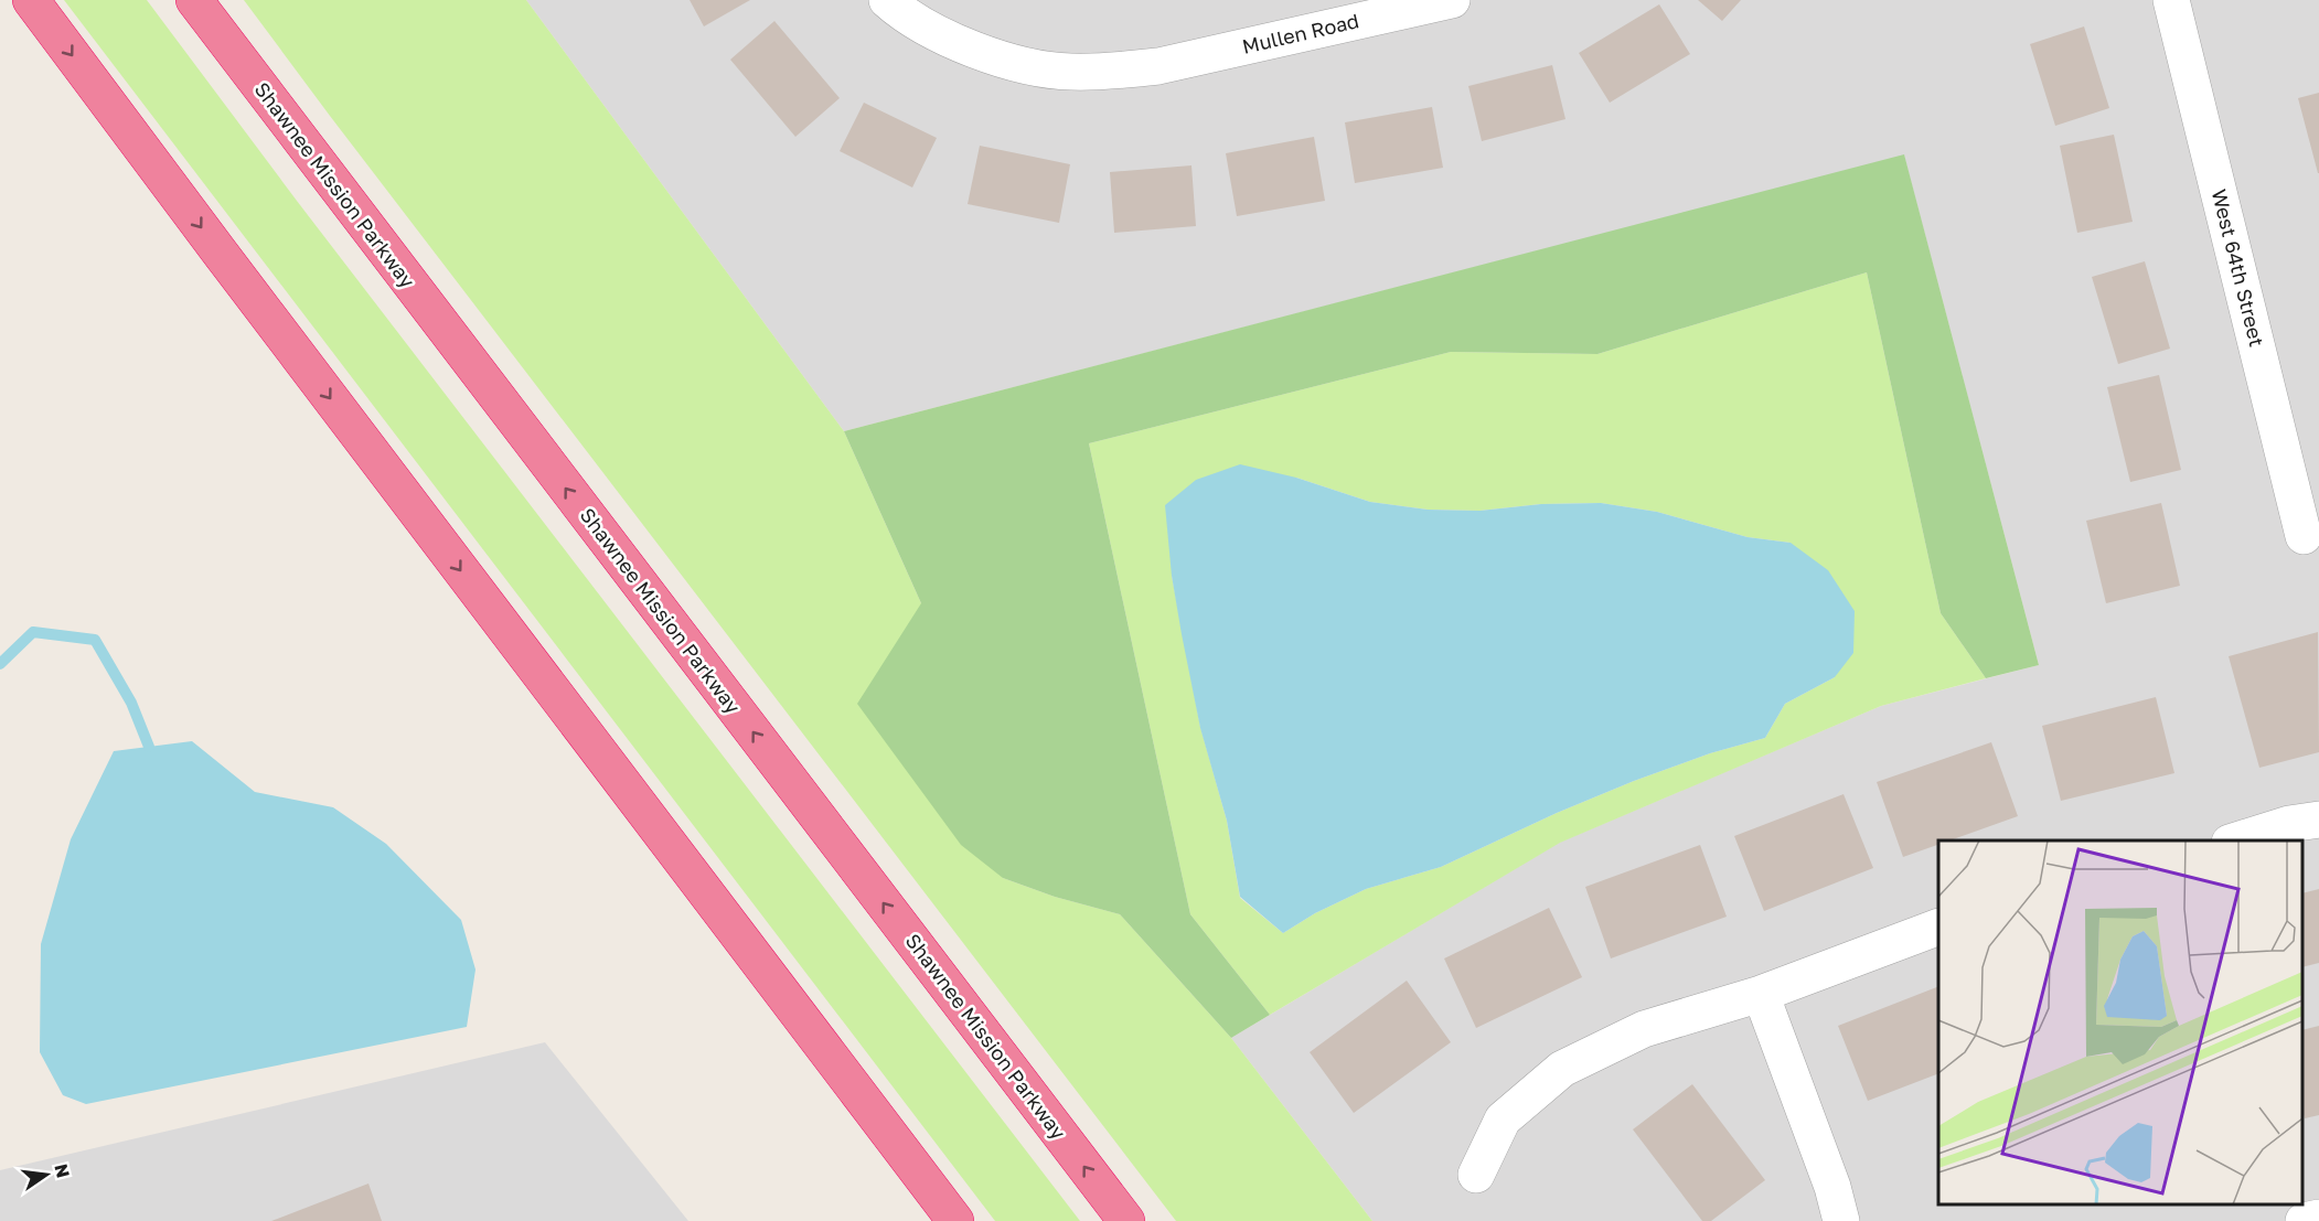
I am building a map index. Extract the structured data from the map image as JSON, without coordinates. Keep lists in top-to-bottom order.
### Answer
{
  "streets": {
    "highway": ["Shawnee Mission Parkway"],
    "street": ["Mullen Road", "West 64th Street"]
  },
  "north": "right"
}
